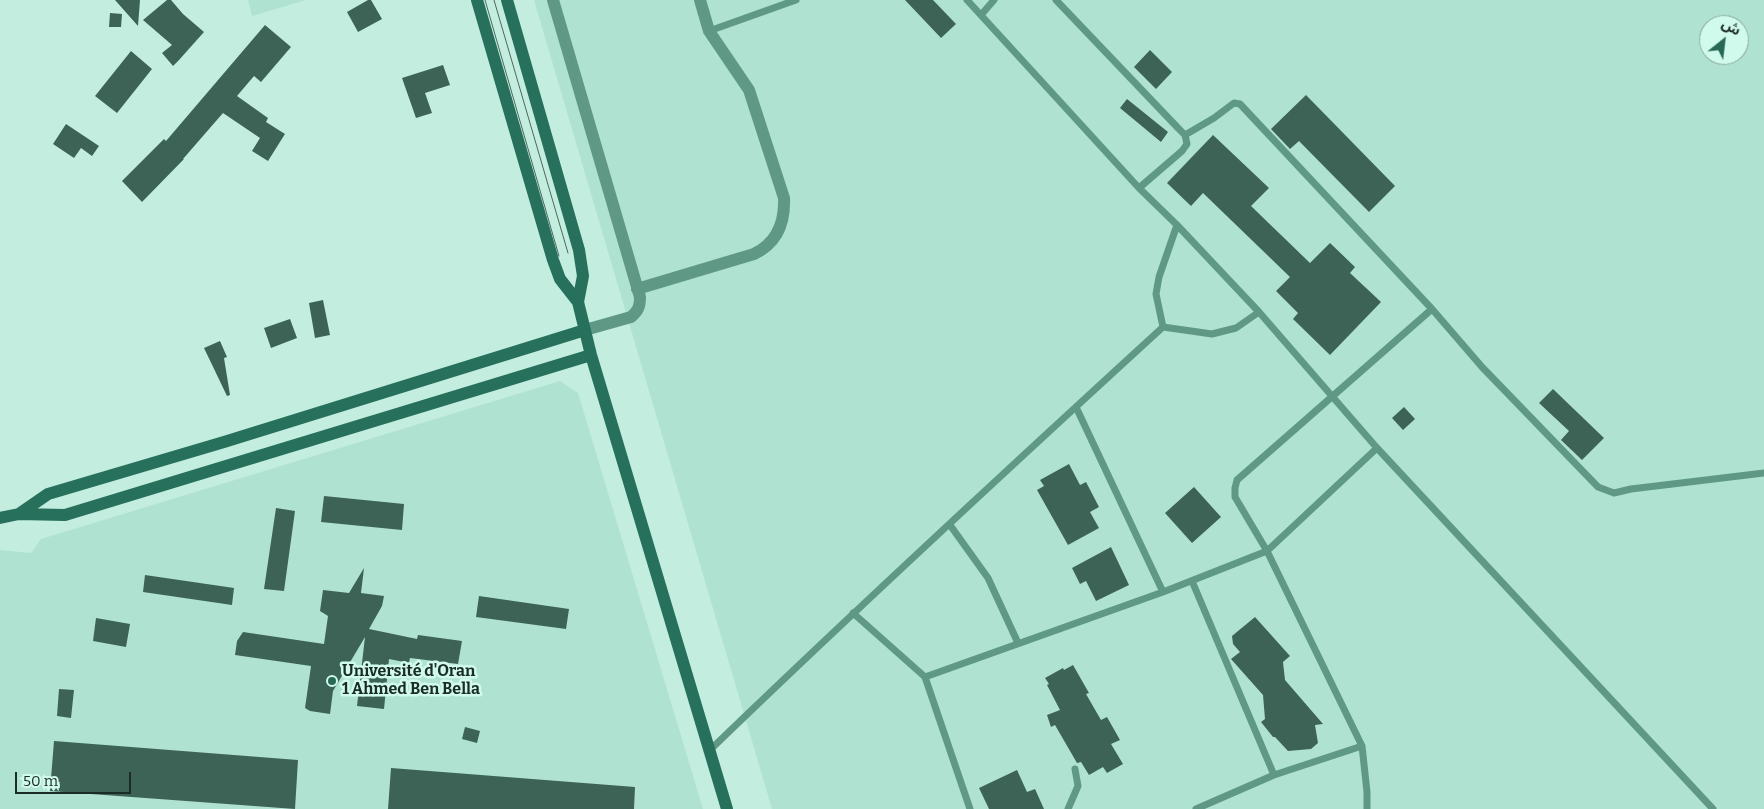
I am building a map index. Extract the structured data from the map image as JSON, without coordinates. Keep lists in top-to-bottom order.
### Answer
{
  "places": ["Université d'Oran 1 Ahmed Ben Bella"],
  "scale_bar": "50 m",
  "north": "top right"
}
